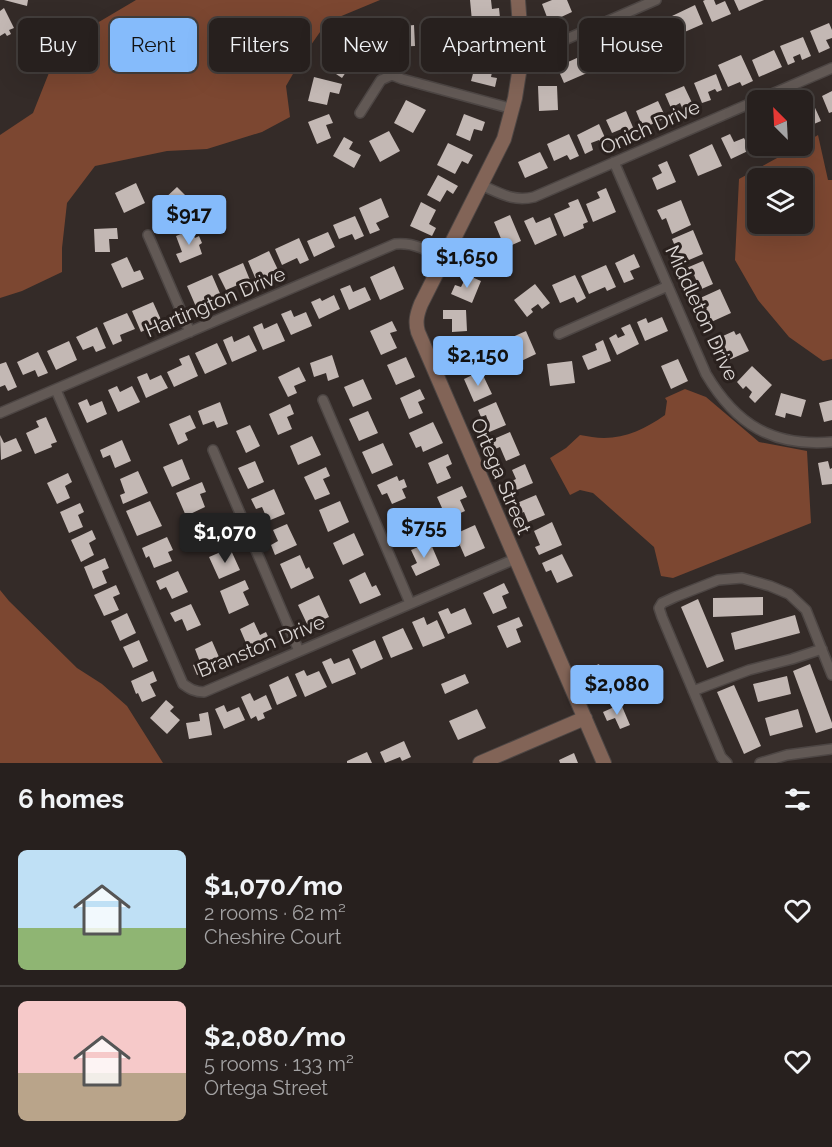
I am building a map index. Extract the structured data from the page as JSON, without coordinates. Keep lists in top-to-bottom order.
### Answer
{
  "streets": {
    "street": [
      "Onich Drive",
      "Hartington Drive",
      "Middleton Drive",
      "Ortega Street",
      "Branston Drive"
    ]
  },
  "crossings": [
    ["Onich Drive", "Middleton Drive"],
    ["Onich Drive", "Ortega Street"],
    ["Hartington Drive", "Ortega Street"],
    ["Hartington Drive", "Branston Drive"],
    ["Ortega Street", "Branston Drive"]
  ],
  "north": "top left",
  "page": {
    "chip": [
      "Buy",
      "Rent",
      "Filters",
      "New",
      "Apartment",
      "House"
    ],
    "price": [
      "$917",
      "$1,650",
      "$2,150",
      "$755",
      "$1,070",
      "$2,080"
    ],
    "heading": "6 homes",
    "list": [
      {
        "name": "$1,070/mo",
        "note": "2 rooms · 62 m² · Cheshire Court"
      },
      {
        "name": "$2,080/mo",
        "note": "5 rooms · 133 m² · Ortega Street"
      }
    ]
  }
}
